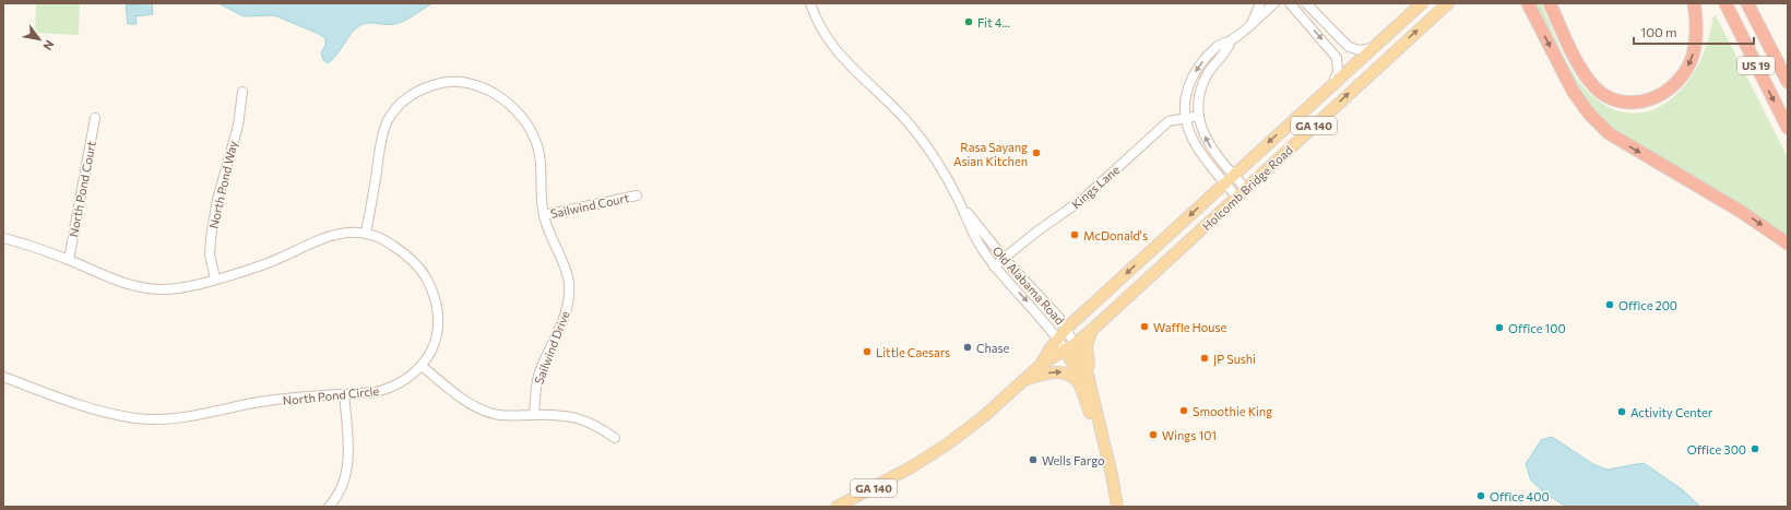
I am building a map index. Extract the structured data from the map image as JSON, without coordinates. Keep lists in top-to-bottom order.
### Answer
{
  "streets": {
    "highway": ["US 19"],
    "main road": ["GA 140", "Holcomb Bridge Road", "Old Alabama Road"],
    "street": [
      "North Pond Way",
      "Kings Lane",
      "North Pond Court",
      "Sailwind Court",
      "Sailwind Drive",
      "North Pond Circle"
    ]
  },
  "crossings": [
    ["North Pond Way", "North Pond Circle"],
    ["Kings Lane", "Old Alabama Road"],
    ["Holcomb Bridge Road", "Old Alabama Road"],
    ["North Pond Court", "North Pond Circle"],
    ["Sailwind Court", "Sailwind Drive"],
    ["Sailwind Drive", "North Pond Circle"]
  ],
  "places": [
    "Fit 4...",
    "Rasa Sayang Asian Kitchen",
    "McDonald's",
    "Office 200",
    "Waffle House",
    "Office 100",
    "Chase",
    "Little Caesars",
    "JP Sushi",
    "Smoothie King",
    "Activity Center",
    "Wings 101",
    "Office 300",
    "Wells Fargo",
    "Office 400"
  ],
  "scale_bar": "100 m",
  "north": "bottom right"
}
